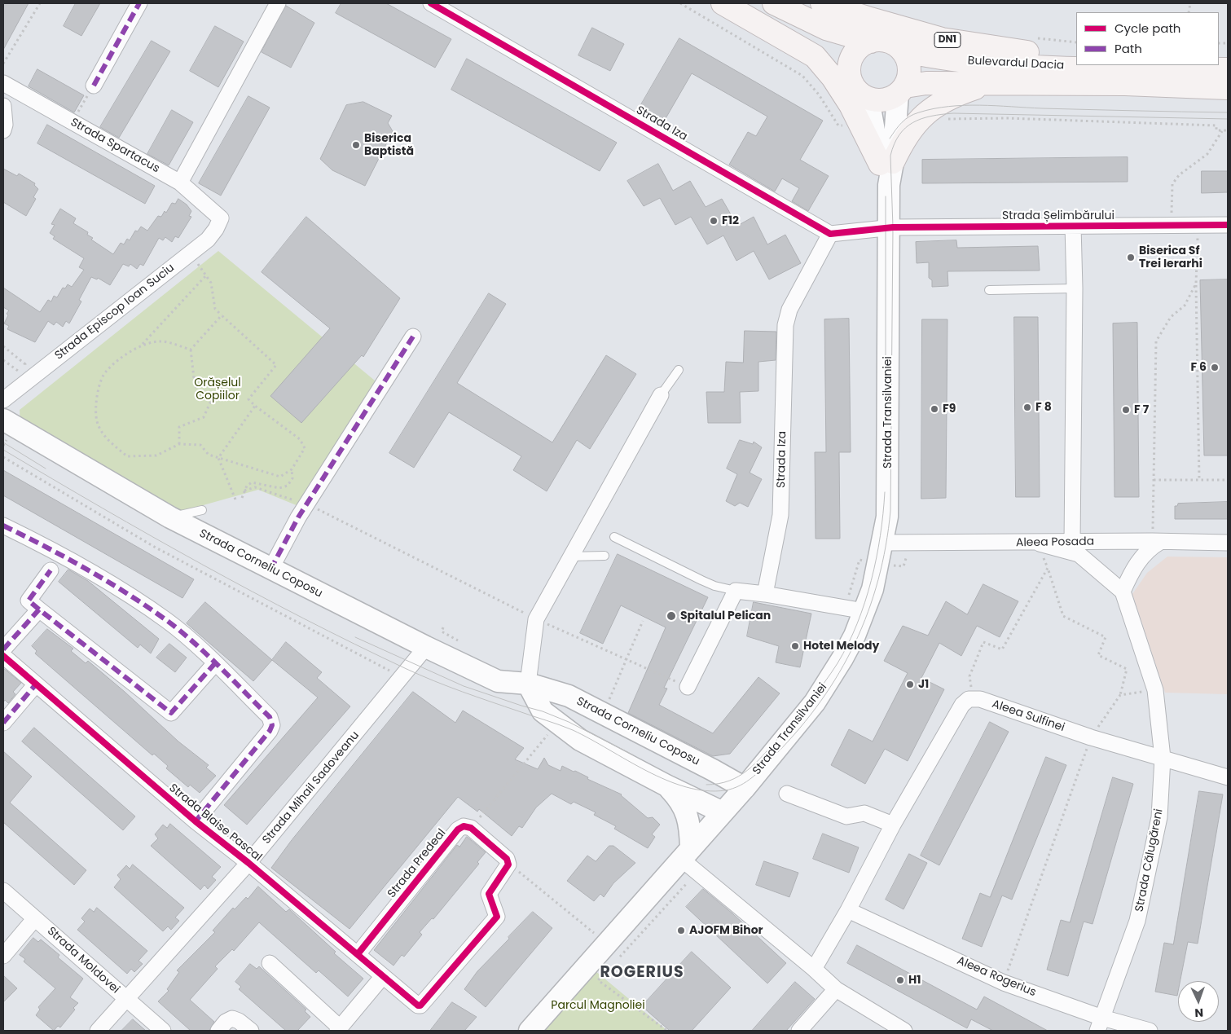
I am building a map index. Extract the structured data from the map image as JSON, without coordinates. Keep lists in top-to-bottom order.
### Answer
{
  "streets": {
    "main road": [
      "DN1",
      "Bulevardul Dacia",
      "Strada Transilvaniei",
      "Strada Corneliu Coposu"
    ],
    "street": [
      "Strada Iza",
      "Strada Spartacus",
      "Strada Șelimbărului",
      "Strada Episcop Ioan Suciu",
      "Aleea Posada",
      "Aleea Sulfinei",
      "Strada Mihail Sadoveanu",
      "Strada Blaise Pascal",
      "Strada Călugăreni",
      "Strada Predeal",
      "Strada Moldovei",
      "Aleea Rogerius"
    ]
  },
  "crossings": [
    ["DN1", "Bulevardul Dacia"],
    ["DN1", "Strada Transilvaniei"],
    ["Bulevardul Dacia", "Strada Transilvaniei"],
    ["Strada Spartacus", "Strada Episcop Ioan Suciu"],
    ["Strada Șelimbărului", "Strada Transilvaniei"],
    ["Strada Transilvaniei", "Aleea Posada"],
    ["Strada Transilvaniei", "Strada Corneliu Coposu"],
    ["Strada Corneliu Coposu", "Strada Mihail Sadoveanu"],
    ["Aleea Sulfinei", "Strada Călugăreni"],
    ["Strada Mihail Sadoveanu", "Strada Blaise Pascal"],
    ["Strada Mihail Sadoveanu", "Strada Moldovei"],
    ["Strada Blaise Pascal", "Strada Predeal"],
    ["Strada Călugăreni", "Aleea Rogerius"]
  ],
  "districts": ["ROGERIUS"],
  "parks": ["Orășelul Copiilor", "Parcul Magnoliei"],
  "places": [
    "Biserica Baptistă",
    "F12",
    "Biserica Sf Trei Ierarhi",
    "F 6",
    "F 8",
    "F9",
    "F 7",
    "Spitalul Pelican",
    "Hotel Melody",
    "J1",
    "AJOFM Bihor",
    "H1"
  ],
  "legend": ["Cycle path", "Path"],
  "north": "bottom"
}
